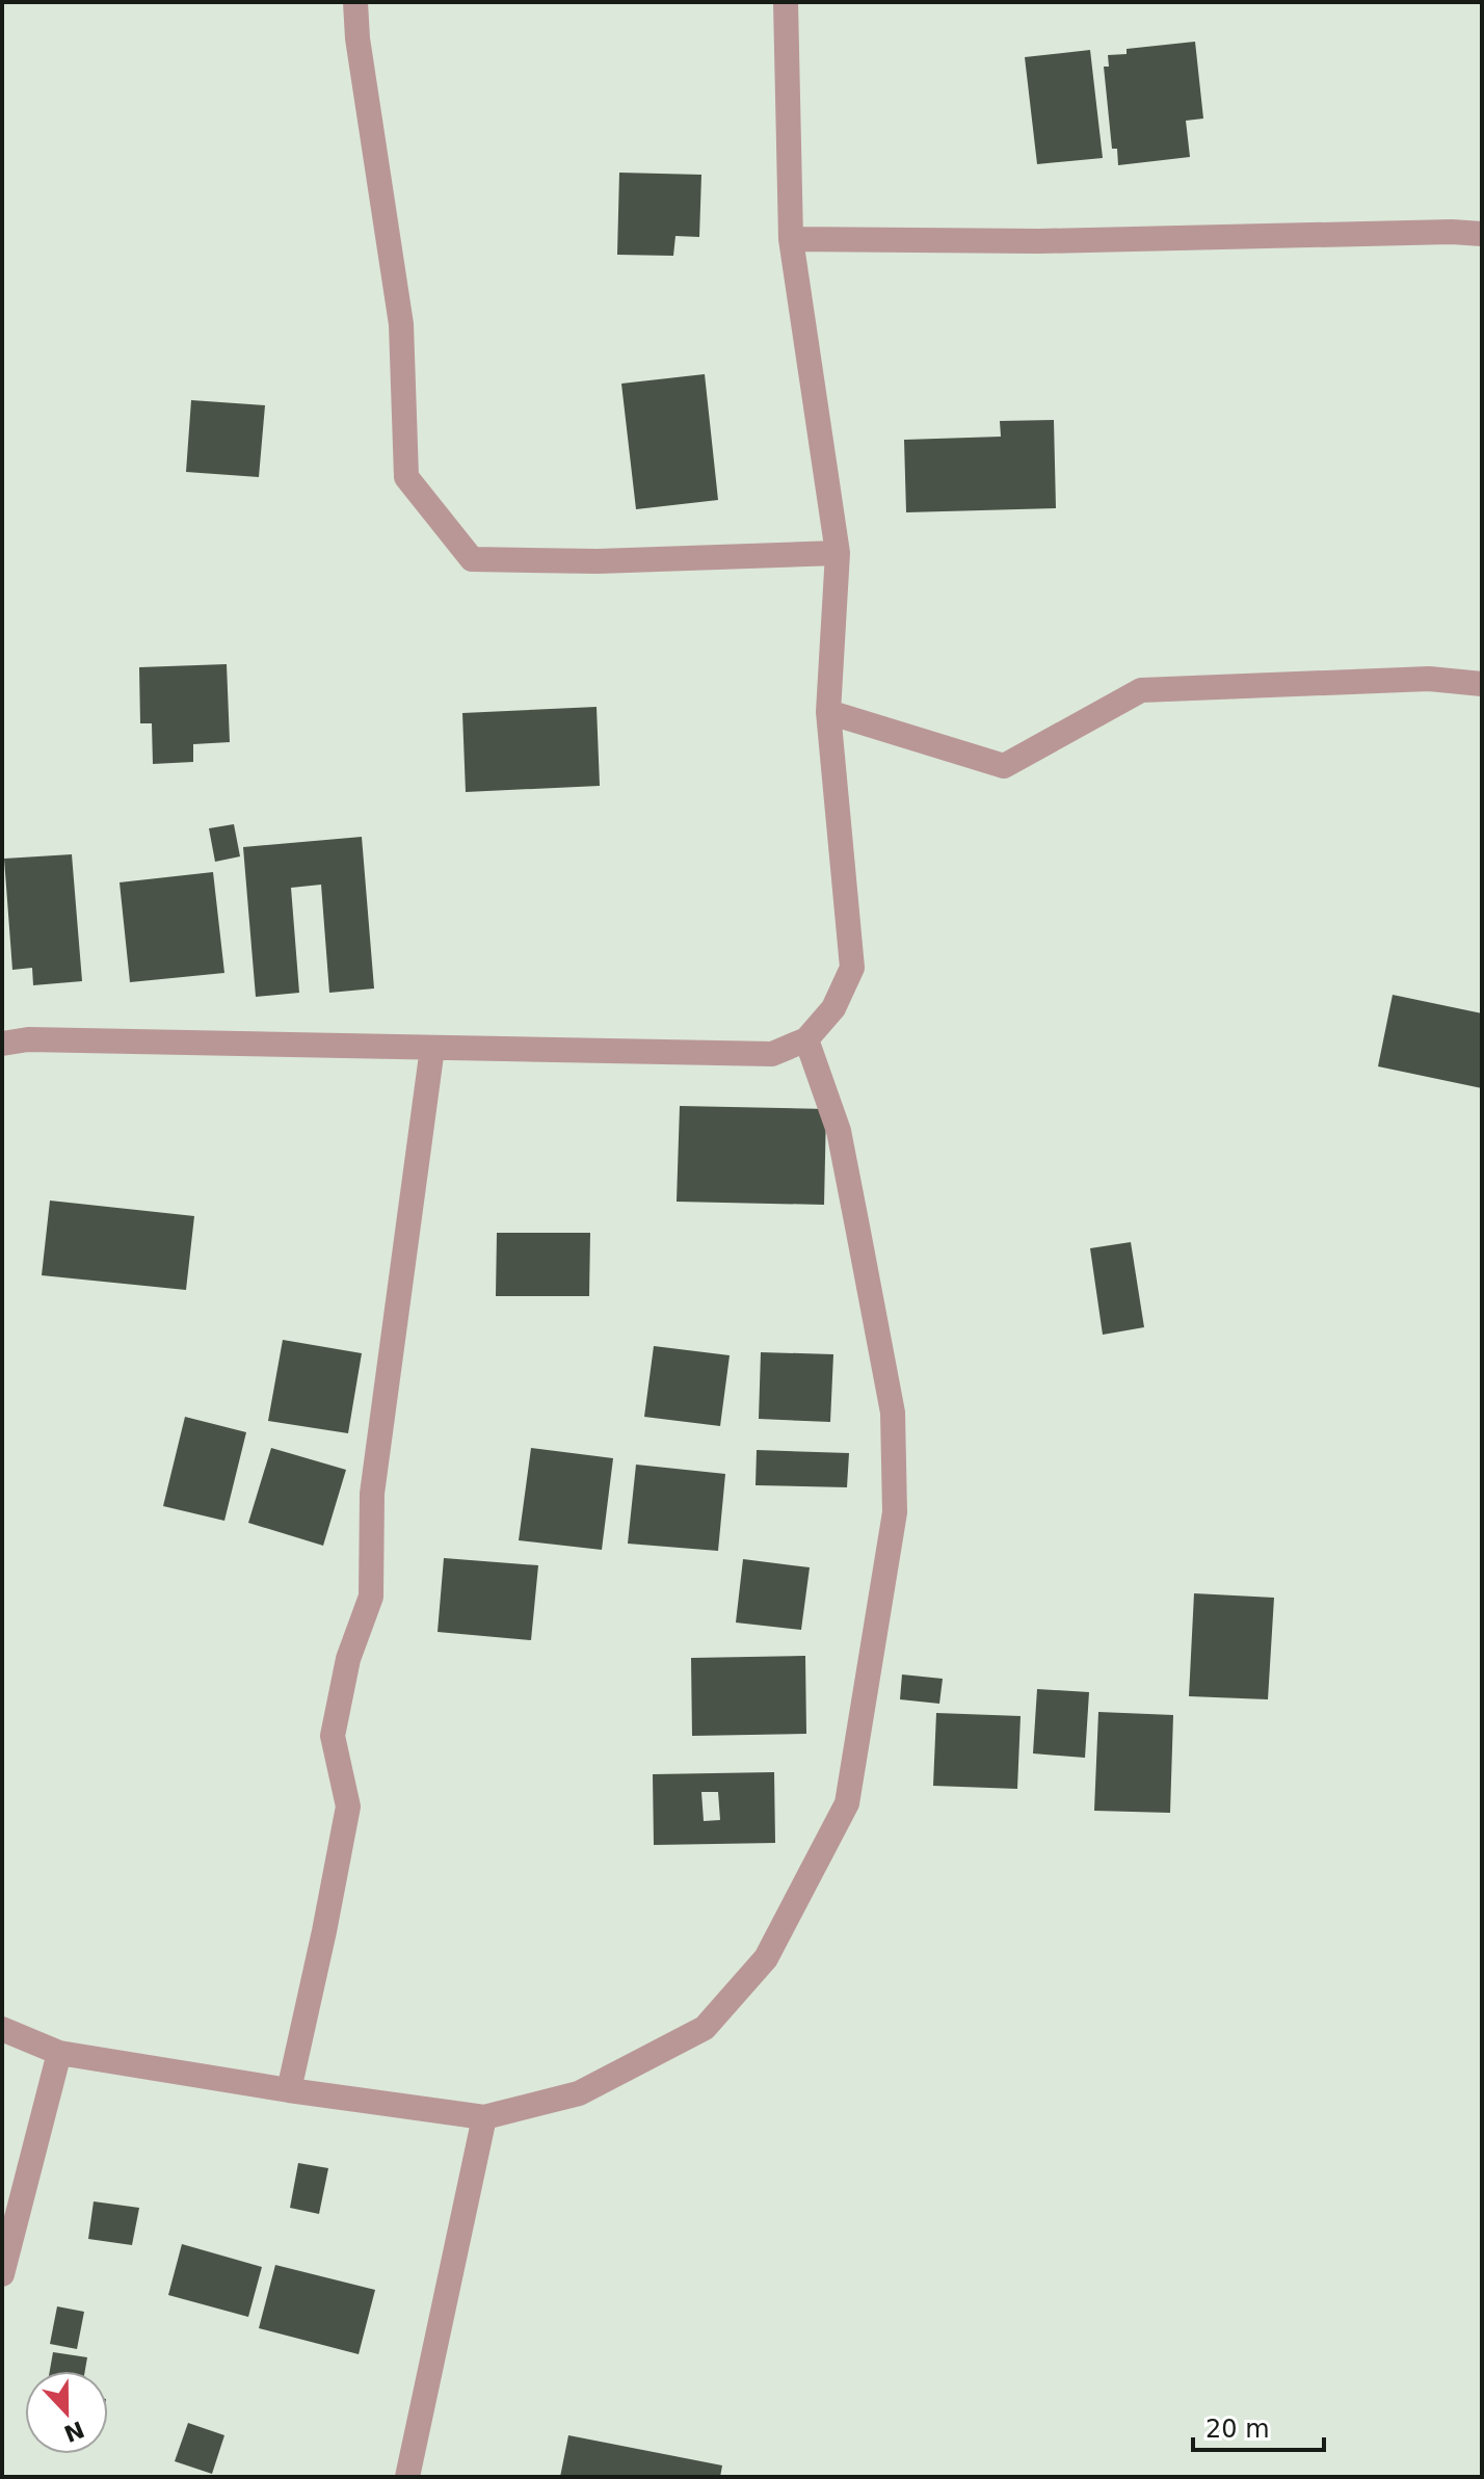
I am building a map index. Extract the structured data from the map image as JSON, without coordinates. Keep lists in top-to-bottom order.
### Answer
{
  "scale_bar": "20 m",
  "north": "bottom"
}
